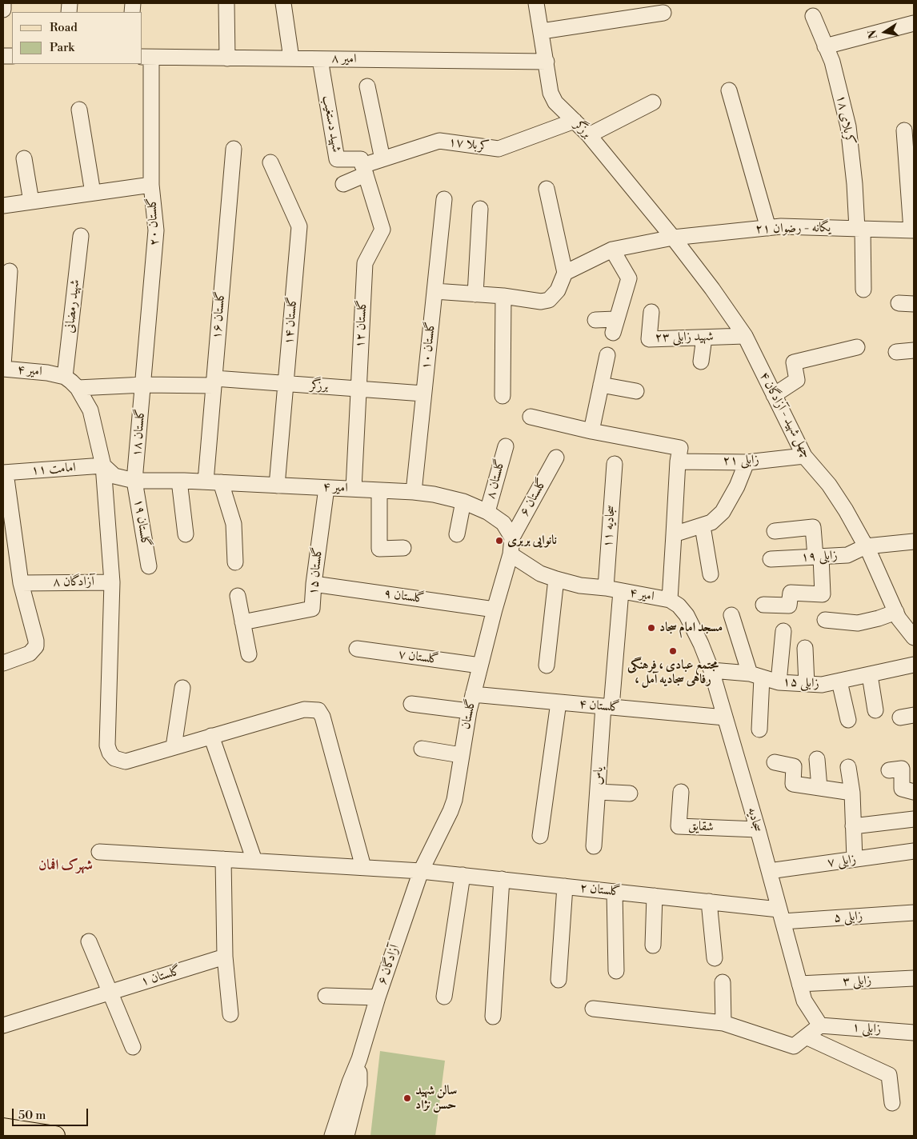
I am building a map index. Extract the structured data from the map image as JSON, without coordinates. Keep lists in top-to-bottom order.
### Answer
{
  "streets": {
    "street": [
      "امیر ۸",
      "کربلای ۱۸",
      "شهید دستغیب",
      "برزگر",
      "کربلا ۱۷",
      "گلستان ۲۰",
      "یگانه - رضوان ۲۱",
      "شهید رمضانی",
      "گلستان ۱۶",
      "گلستان ۱۴",
      "گلستان ۱۲",
      "شهید زابلی ۲۳",
      "گلستان ۱۰",
      "امیر ۴",
      "چهل شهید - آزادگان ۴",
      "گلستان ۱۸",
      "زابلی ۲۱",
      "امامت ۱۱",
      "گلستان ۸",
      "گلستان ۶",
      "گلستان ۱۹",
      "سجادیه ۱۱",
      "زابلی ۱۹",
      "گلستان ۱۵",
      "آزادگان ۸",
      "گلستان ۹",
      "گلستان ۷",
      "زابلی ۱۵",
      "گلستان ۴",
      "گلستان",
      "یاس",
      "سجادیه",
      "شقایق",
      "زابلی ۷",
      "گلستان ۲",
      "زابلی ۵",
      "آزادگان ۶",
      "گلستان ۱",
      "زابلی ۳",
      "زابلی ۱"
    ]
  },
  "crossings": [
    ["امیر ۸", "شهید دستغیب"],
    ["امیر ۸", "برزگر"],
    ["امیر ۸", "گلستان ۲۰"],
    ["کربلای ۱۸", "یگانه - رضوان ۲۱"],
    ["شهید دستغیب", "کربلا ۱۷"],
    ["شهید دستغیب", "گلستان ۱۲"],
    ["برزگر", "کربلا ۱۷"],
    ["برزگر", "گلستان ۲۰"],
    ["برزگر", "یگانه - رضوان ۲۱"],
    ["برزگر", "گلستان ۱۶"],
    ["برزگر", "گلستان ۱۴"],
    ["برزگر", "گلستان ۱۲"],
    ["برزگر", "گلستان ۱۰"],
    ["برزگر", "امیر ۴"],
    ["برزگر", "چهل شهید - آزادگان ۴"],
    ["برزگر", "گلستان ۱۸"],
    ["کربلا ۱۷", "گلستان ۱۲"],
    ["گلستان ۲۰", "گلستان ۱۸"],
    ["یگانه - رضوان ۲۱", "چهل شهید - آزادگان ۴"],
    ["شهید رمضانی", "امیر ۴"],
    ["گلستان ۱۶", "امیر ۴"],
    ["گلستان ۱۴", "امیر ۴"],
    ["گلستان ۱۲", "امیر ۴"],
    ["شهید زابلی ۲۳", "چهل شهید - آزادگان ۴"],
    ["گلستان ۱۰", "امیر ۴"],
    ["امیر ۴", "گلستان ۱۸"],
    ["امیر ۴", "امامت ۱۱"],
    ["امیر ۴", "گلستان ۸"],
    ["امیر ۴", "گلستان ۶"],
    ["امیر ۴", "گلستان ۱۹"],
    ["امیر ۴", "سجادیه ۱۱"],
    ["امیر ۴", "گلستان ۱۵"],
    ["امیر ۴", "آزادگان ۸"],
    ["امیر ۴", "گلستان"],
    ["امیر ۴", "یاس"],
    ["امیر ۴", "سجادیه"],
    ["چهل شهید - آزادگان ۴", "زابلی ۲۱"],
    ["چهل شهید - آزادگان ۴", "زابلی ۱۹"],
    ["گلستان ۱۸", "گلستان ۱۹"],
    ["امامت ۱۱", "آزادگان ۸"],
    ["گلستان ۱۵", "گلستان ۹"],
    ["گلستان ۹", "گلستان"],
    ["گلستان ۷", "گلستان"],
    ["زابلی ۱۵", "سجادیه"],
    ["گلستان ۴", "گلستان"],
    ["گلستان ۴", "یاس"],
    ["گلستان ۴", "سجادیه"],
    ["گلستان", "گلستان ۲"],
    ["گلستان", "آزادگان ۶"],
    ["سجادیه", "شقایق"],
    ["سجادیه", "زابلی ۷"],
    ["سجادیه", "گلستان ۲"],
    ["سجادیه", "زابلی ۵"],
    ["سجادیه", "زابلی ۳"],
    ["سجادیه", "زابلی ۱"],
    ["گلستان ۲", "زابلی ۵"],
    ["گلستان ۲", "آزادگان ۶"]
  ],
  "districts": ["شهرک افمان"],
  "places": [
    "نانوایی بربری",
    "مسجد امام سجاد",
    "مجتمع عبادی ، فرهنگی ، رفاهی سجادیه آمل",
    "سالن شهید حسن نژاد"
  ],
  "legend": ["Road", "Park"],
  "scale_bar": "50 m",
  "north": "left"
}
